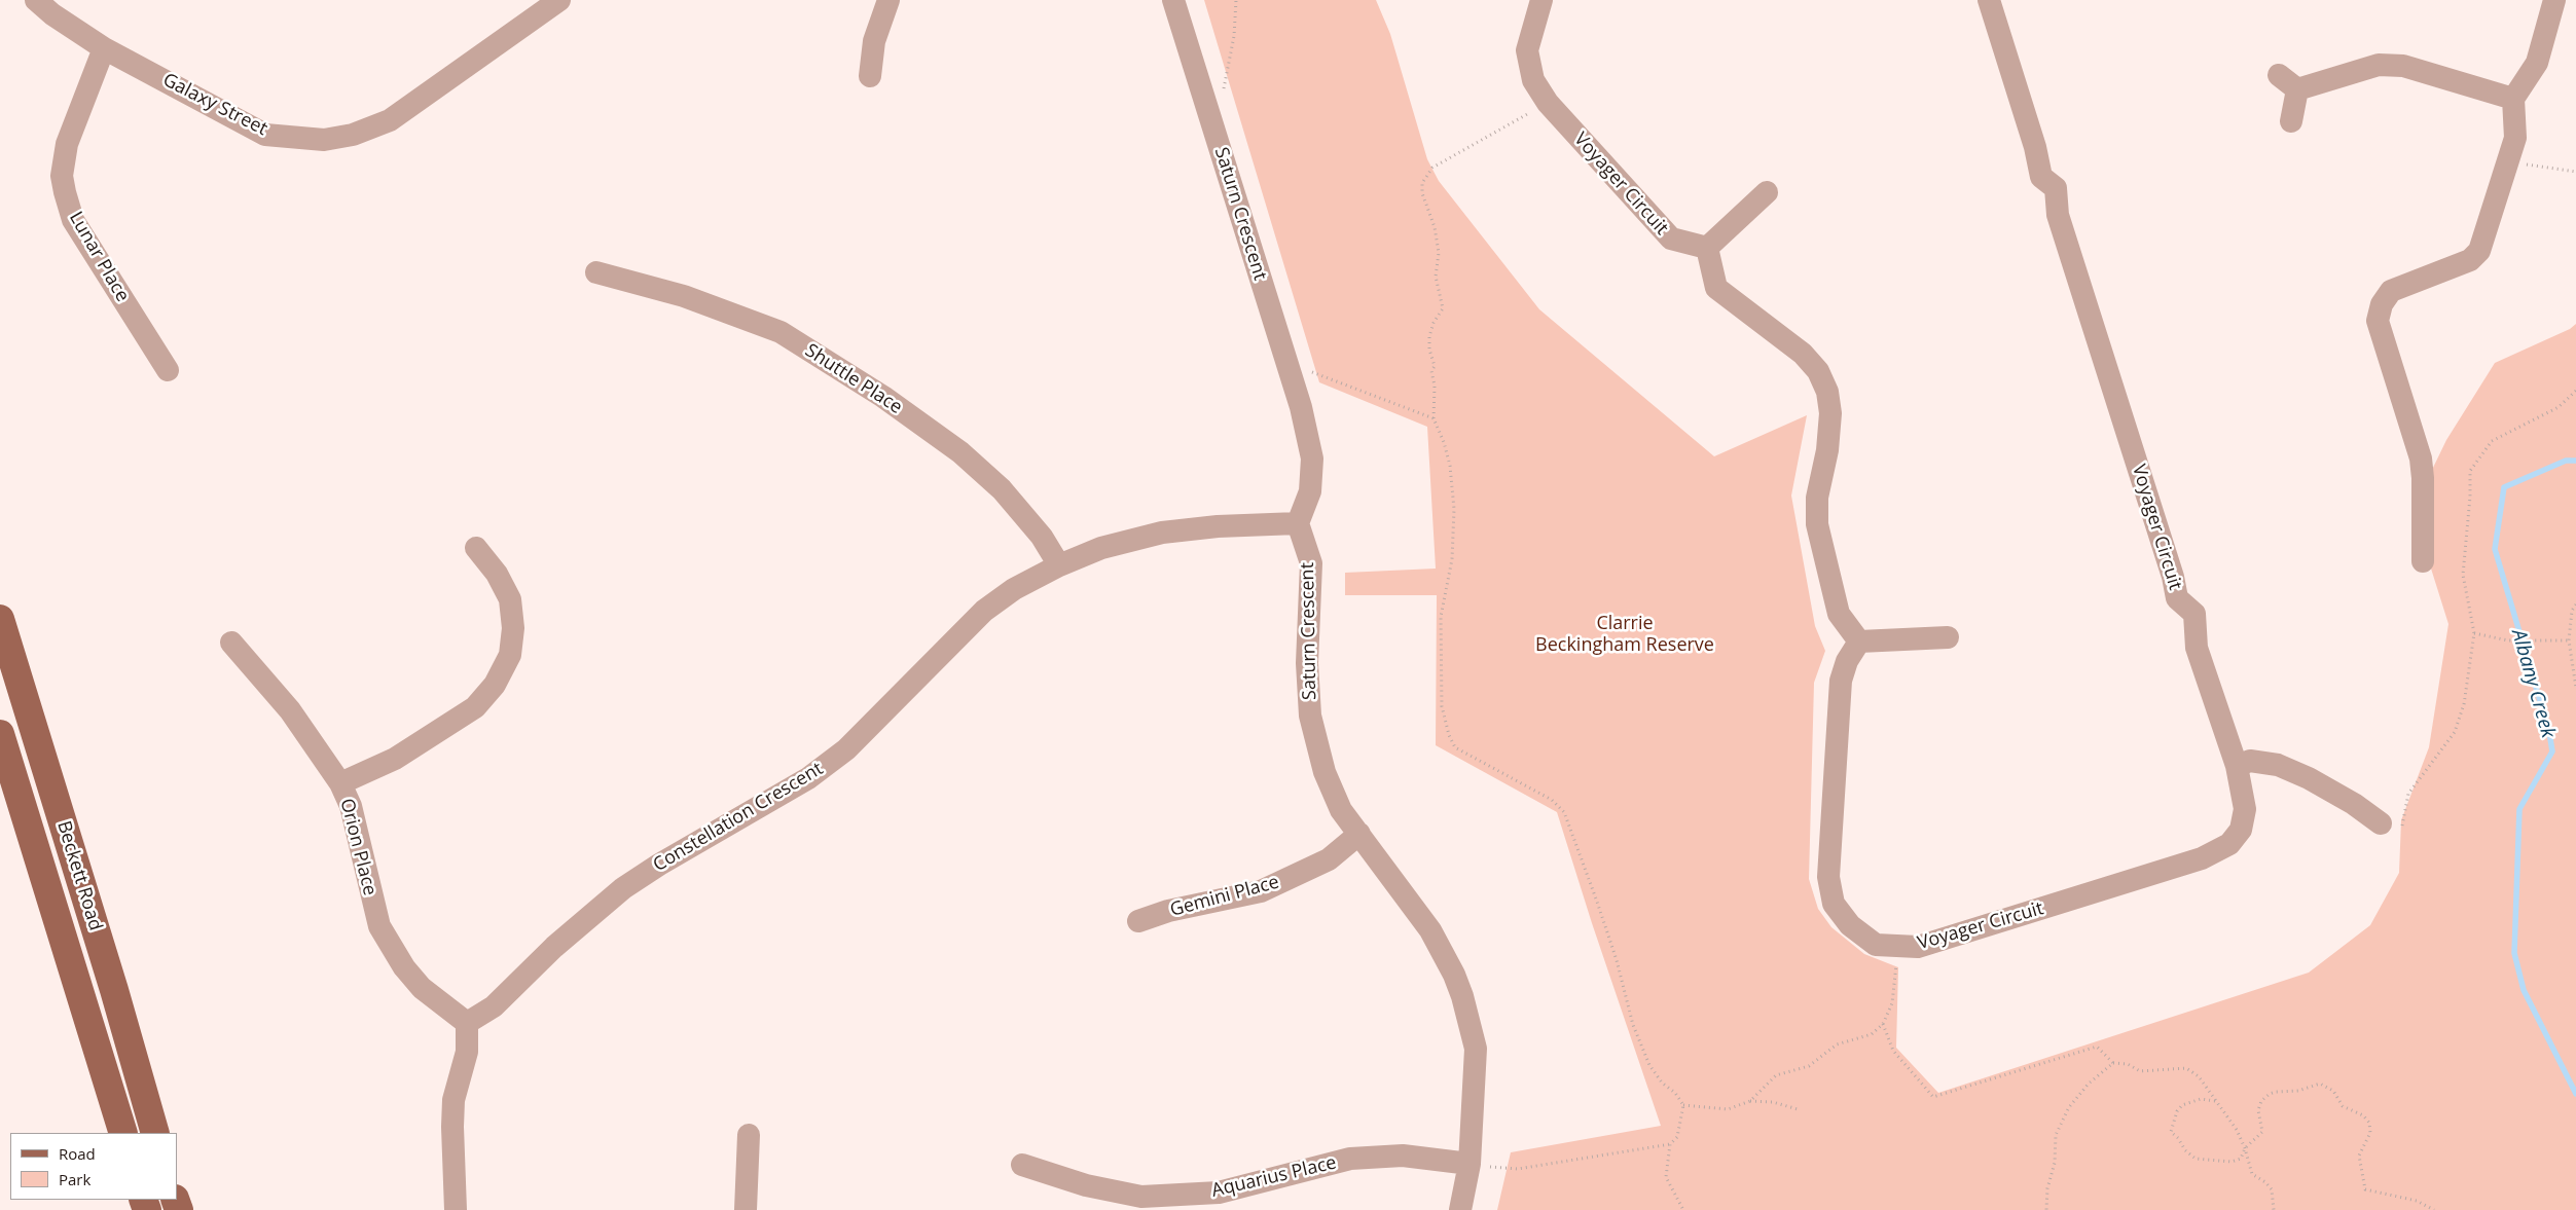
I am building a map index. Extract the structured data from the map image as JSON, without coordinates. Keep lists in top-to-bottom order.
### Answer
{
  "streets": {
    "main road": ["Beckett Road"],
    "street": [
      "Galaxy Street",
      "Voyager Circuit",
      "Saturn Crescent",
      "Lunar Place",
      "Shuttle Place",
      "Constellation Crescent",
      "Orion Place",
      "Gemini Place",
      "Aquarius Place"
    ]
  },
  "crossings": [
    ["Galaxy Street", "Lunar Place"],
    ["Saturn Crescent", "Constellation Crescent"],
    ["Saturn Crescent", "Gemini Place"],
    ["Saturn Crescent", "Aquarius Place"],
    ["Shuttle Place", "Constellation Crescent"],
    ["Constellation Crescent", "Orion Place"]
  ],
  "water": ["Albany Creek"],
  "parks": ["Clarrie Beckingham Reserve"],
  "legend": ["Road", "Park"]
}
